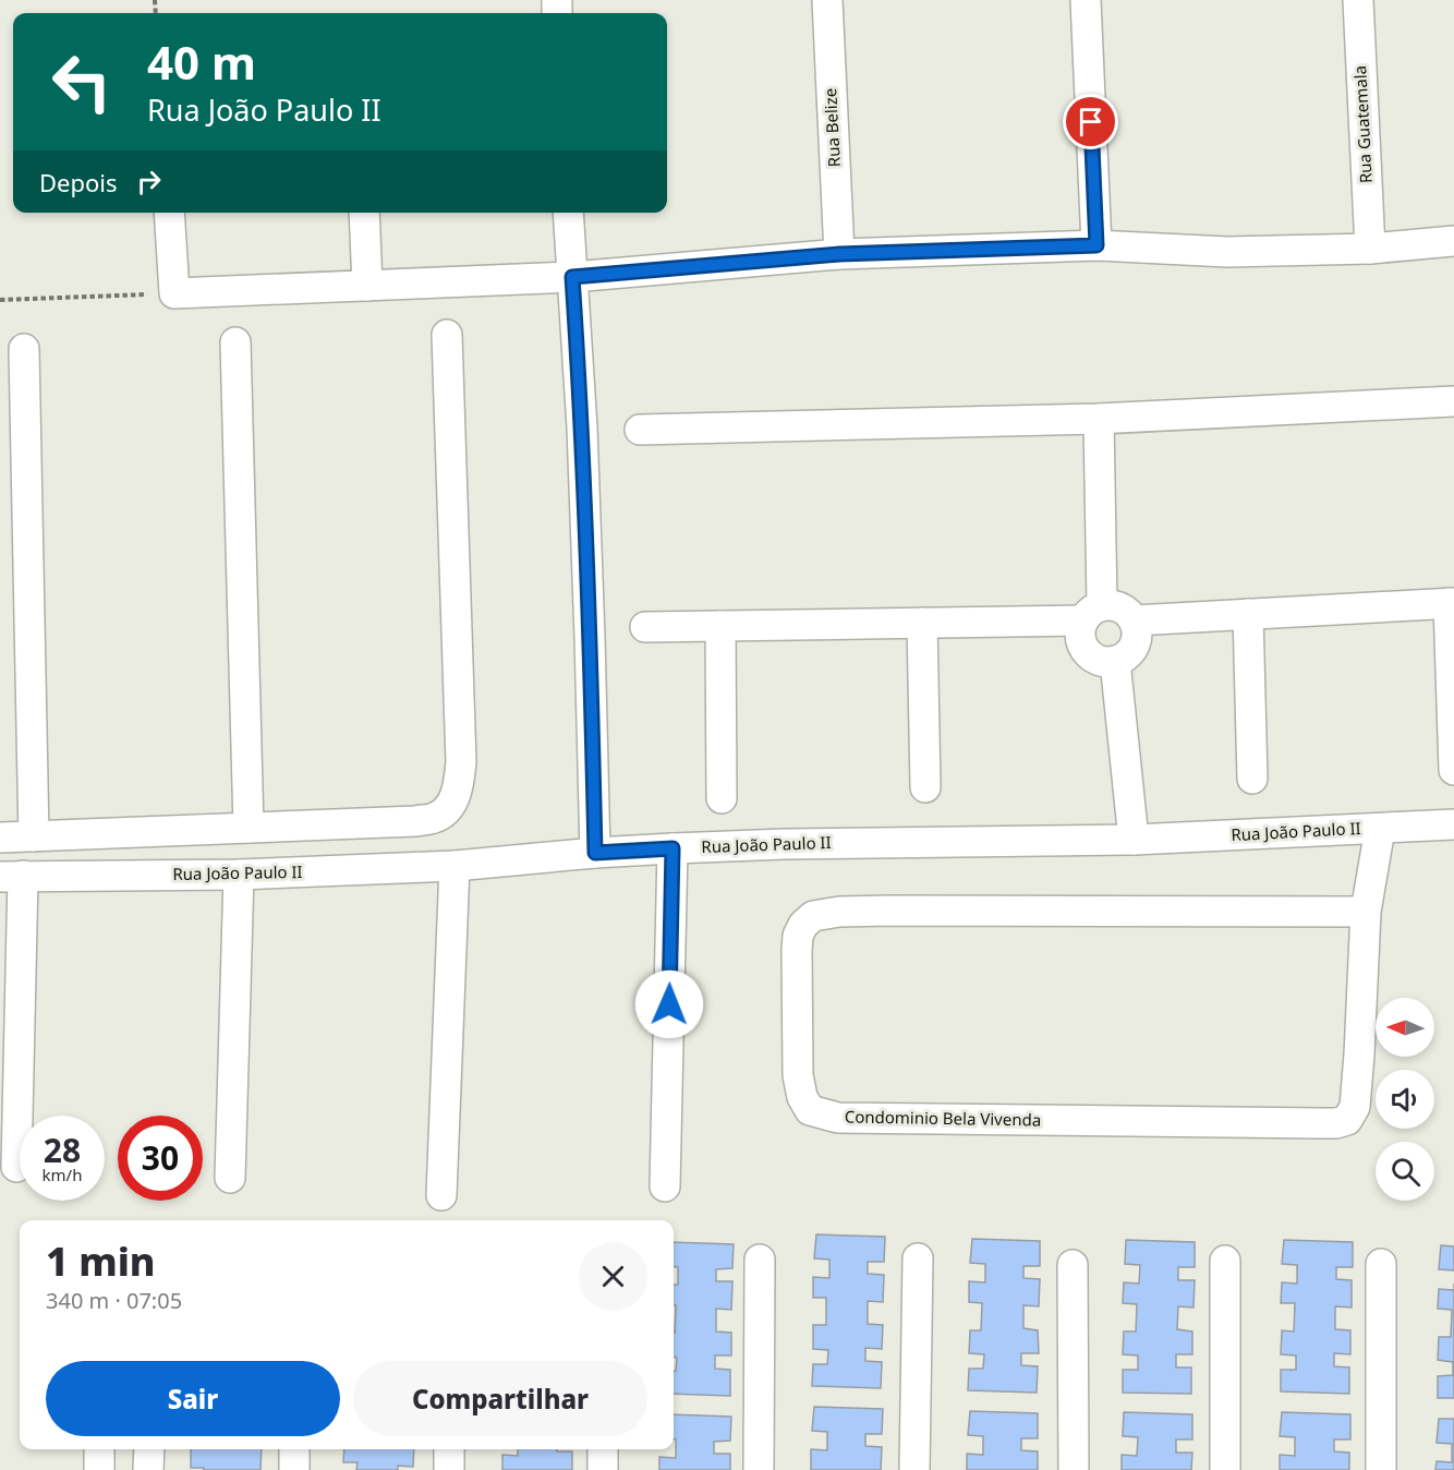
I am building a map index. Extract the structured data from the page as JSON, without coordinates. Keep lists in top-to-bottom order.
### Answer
{
  "streets": {
    "street": [
      "Rua Guatemala",
      "Rua Belize",
      "Rua João Paulo II",
      "Condominio Bela Vivenda"
    ]
  },
  "crossings": [
    ["Rua João Paulo II", "Condominio Bela Vivenda"]
  ],
  "north": "left",
  "page": {
    "turn": ["40 m", "Rua João Paulo II"],
    "then": "Depois",
    "speed": "28 km/h",
    "limit": "30",
    "heading": ["1 min", "340 m · 07:05"],
    "buttons": ["Sair", "Compartilhar"]
  }
}
